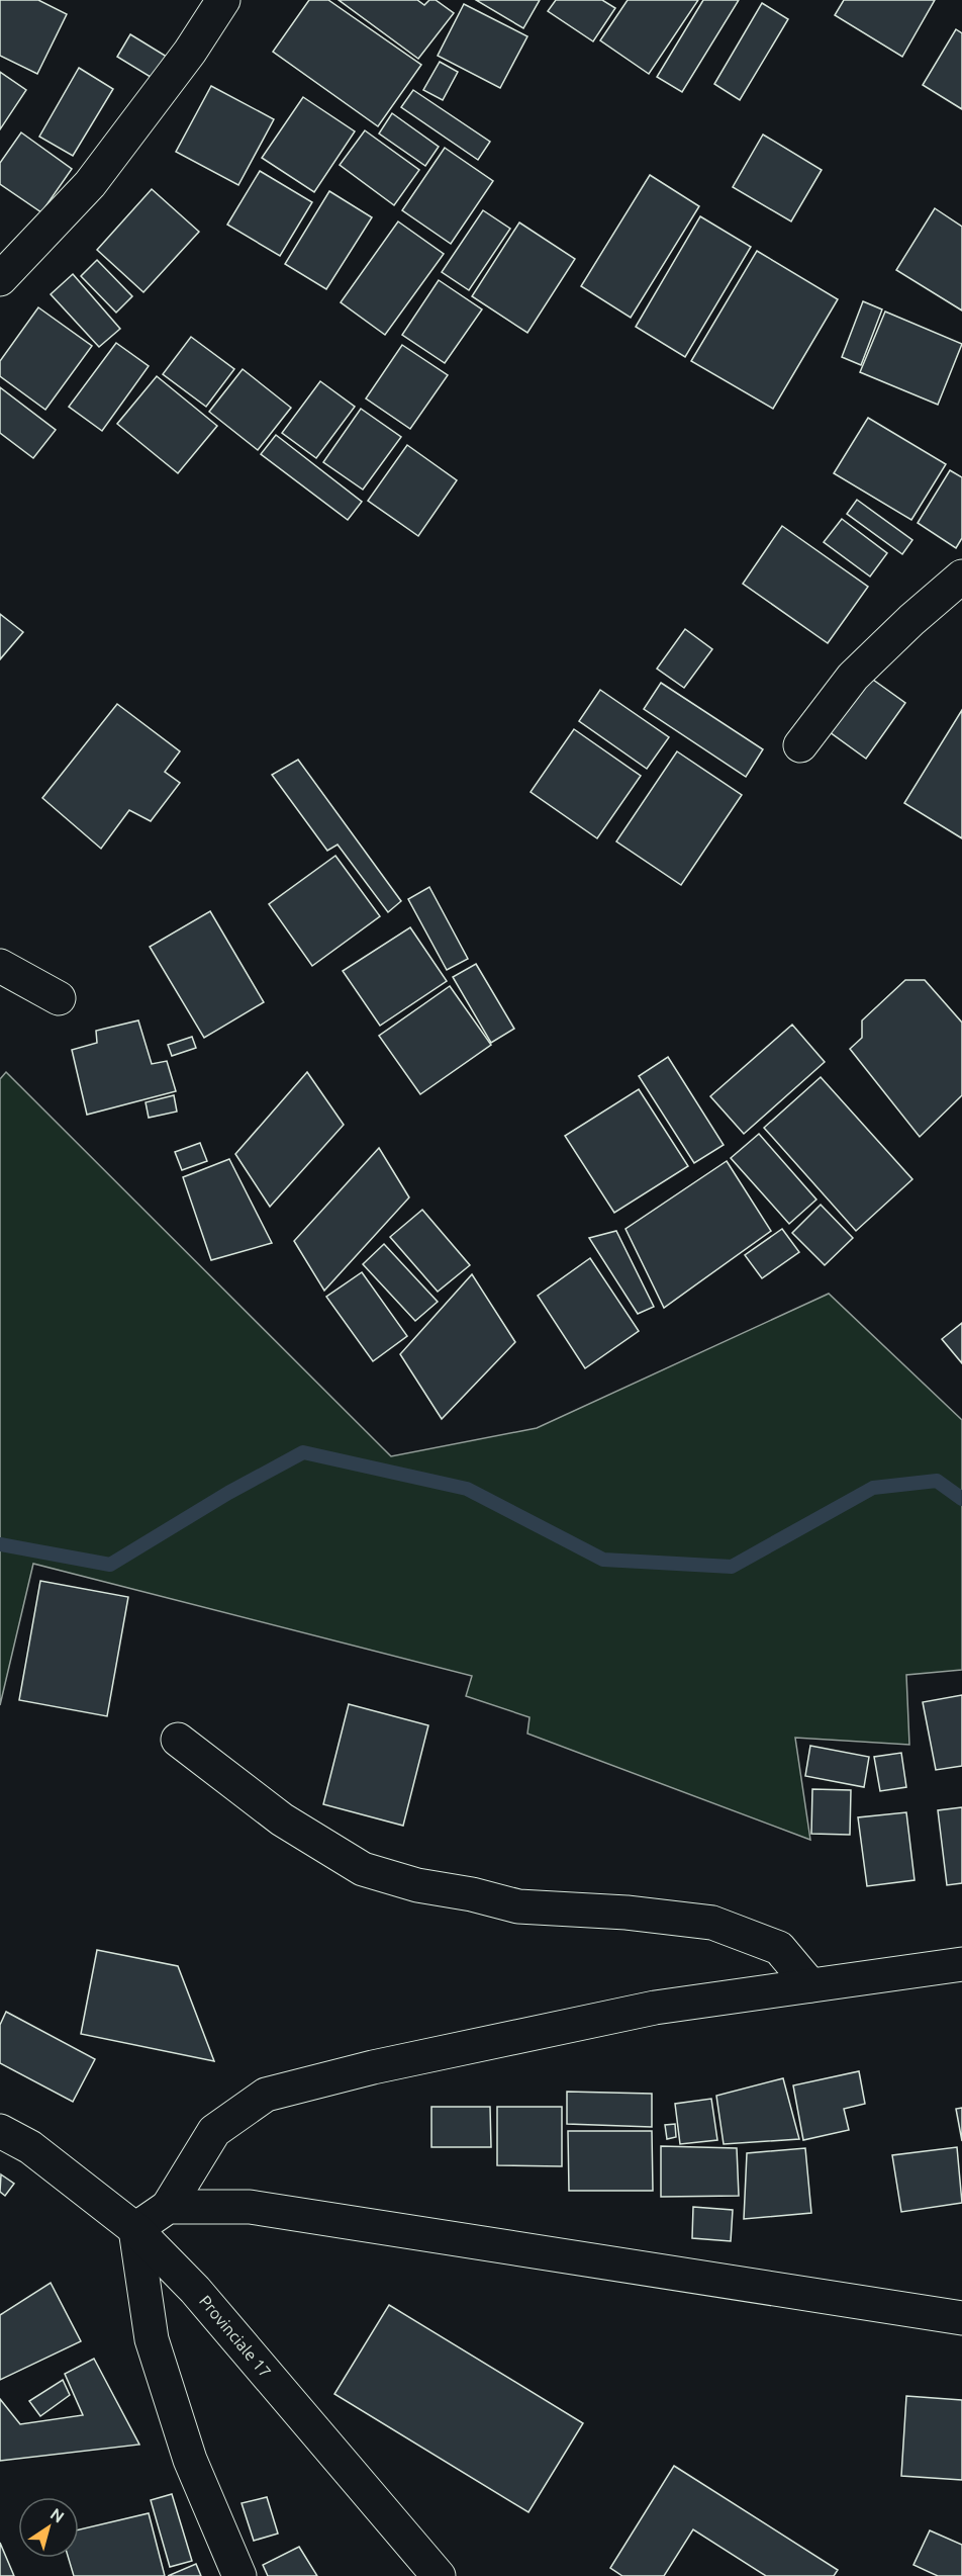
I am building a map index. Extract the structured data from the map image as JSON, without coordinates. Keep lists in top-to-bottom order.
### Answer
{
  "streets": {
    "street": ["Provinciale 17"]
  },
  "north": "top right"
}
